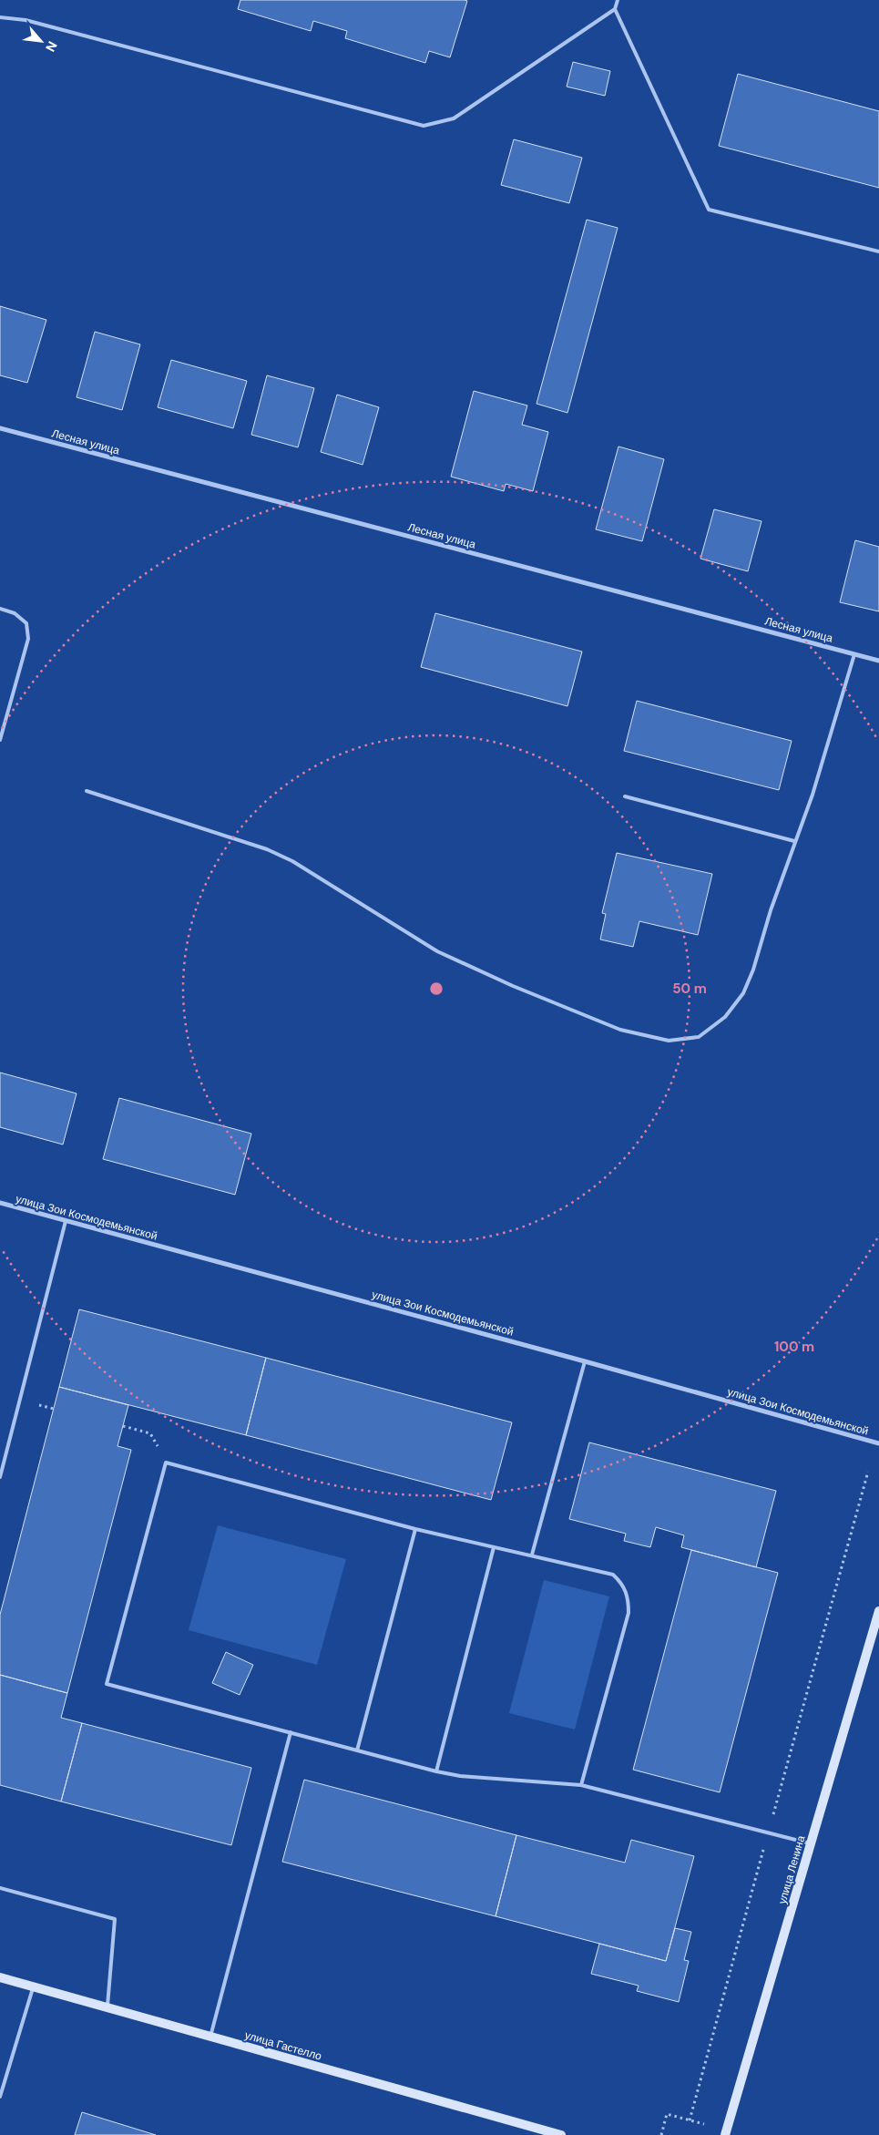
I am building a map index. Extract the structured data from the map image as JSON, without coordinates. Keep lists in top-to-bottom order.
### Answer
{
  "streets": {
    "main road": ["улица Ленина", "улица Гастелло"],
    "street": ["Лесная улица", "улица Зои Космодемьянской"]
  },
  "north": "bottom right",
  "rings": ["50 m", "100 m"]
}
